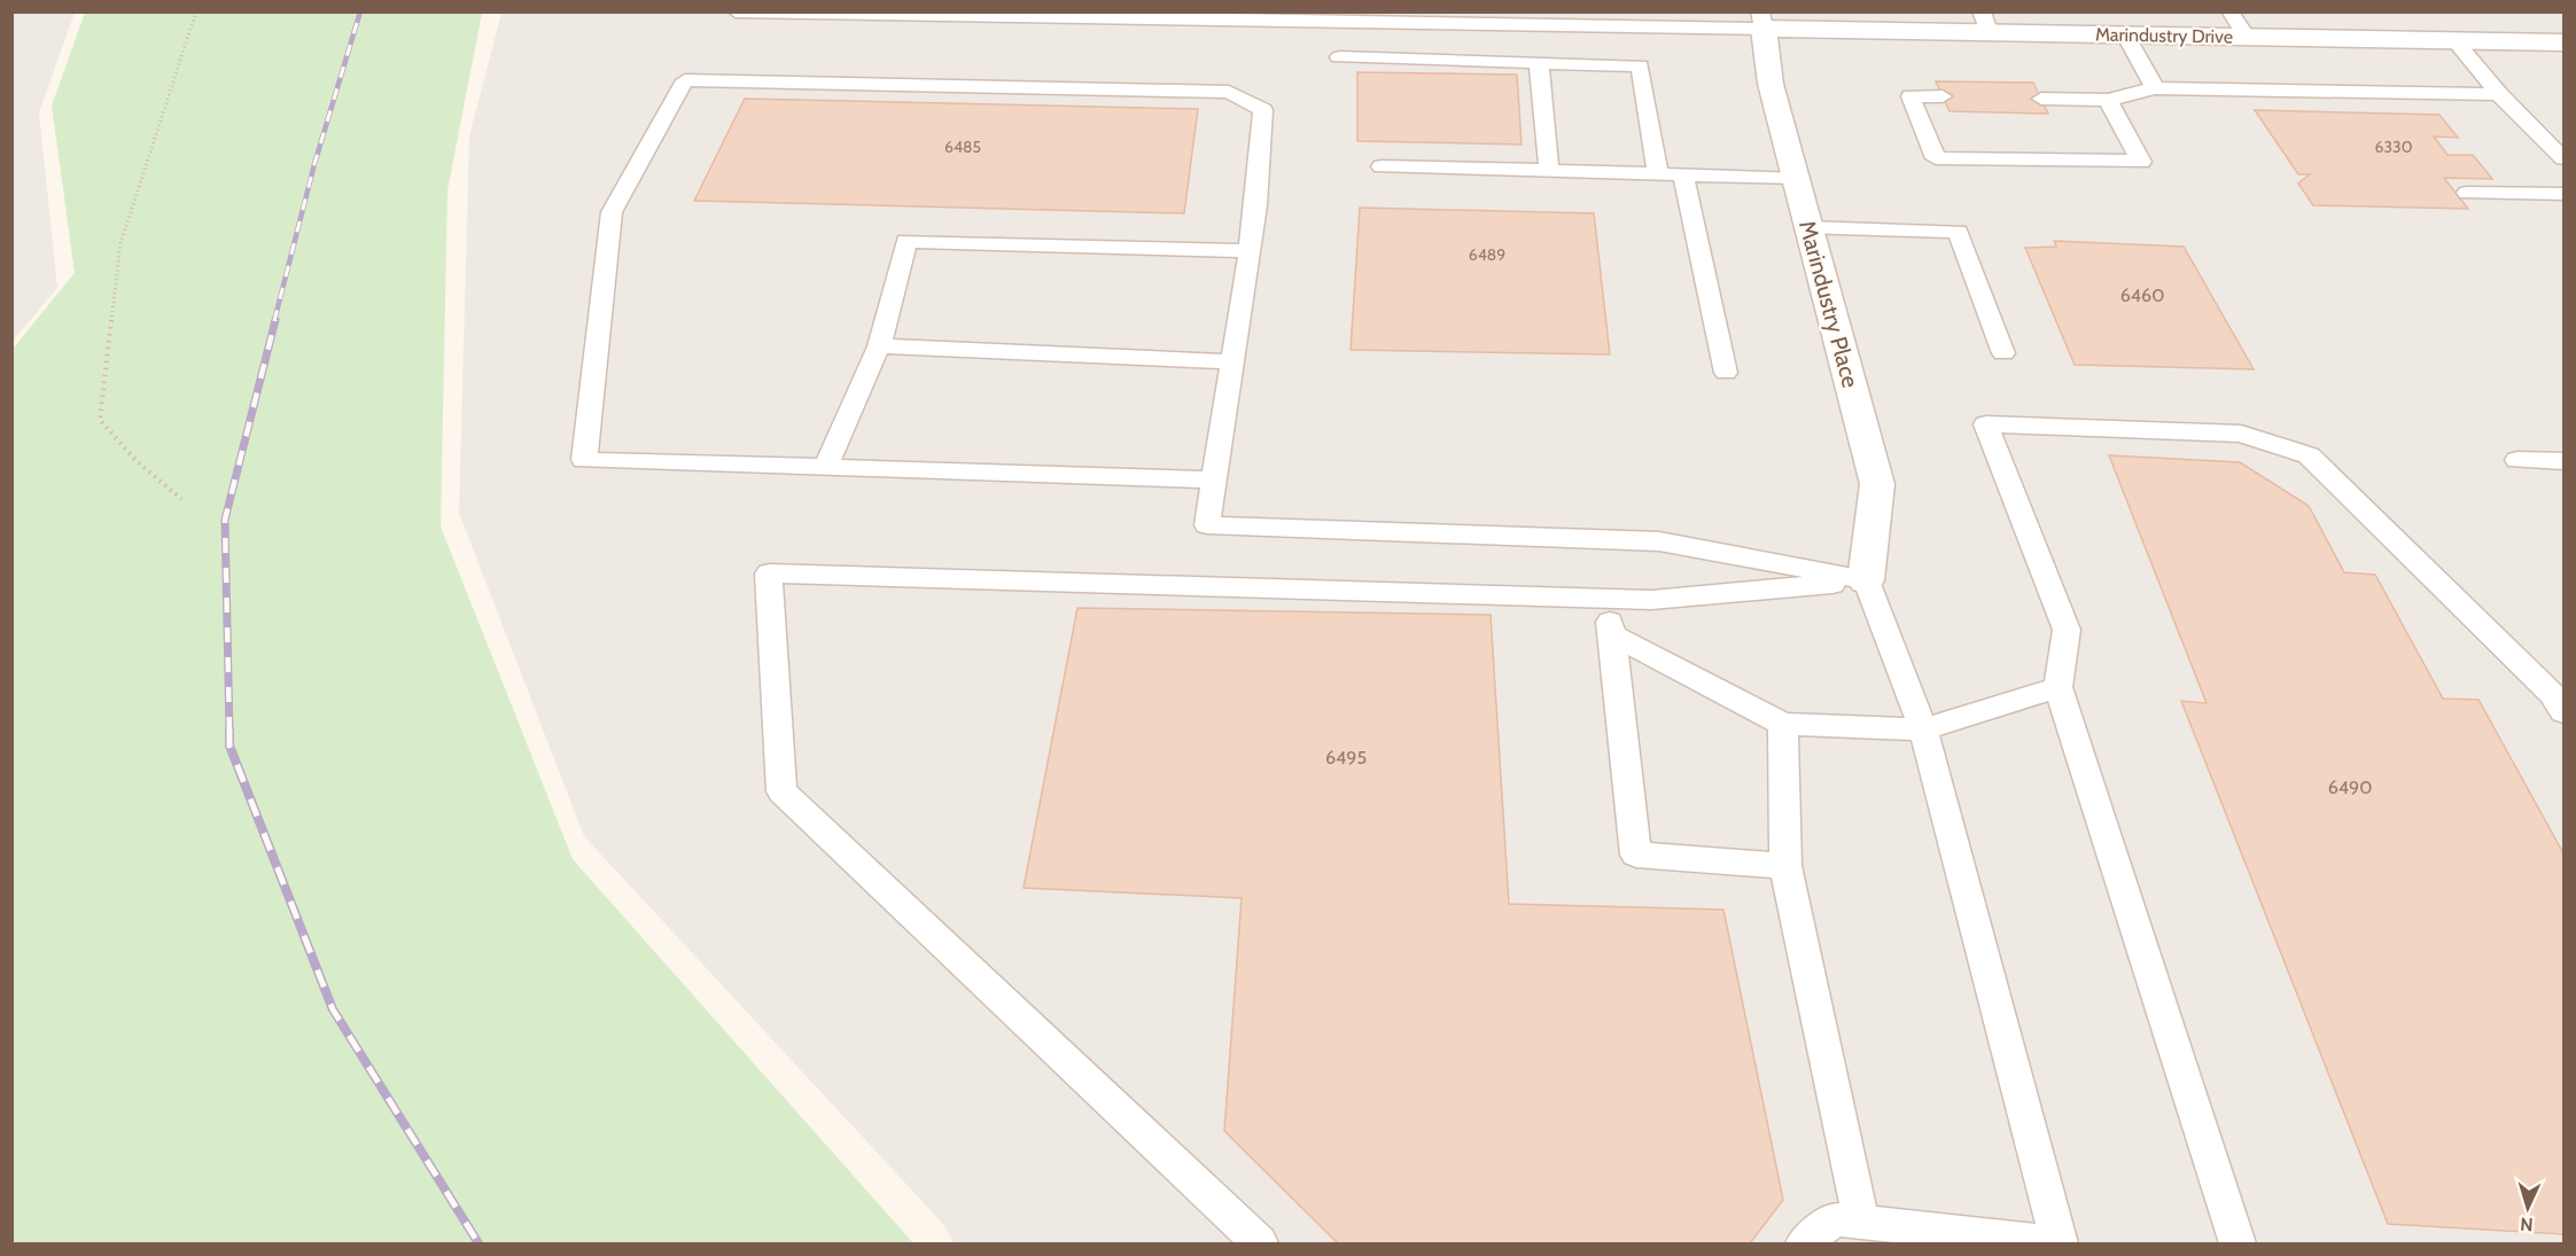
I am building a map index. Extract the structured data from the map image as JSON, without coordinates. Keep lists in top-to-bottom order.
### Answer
{
  "streets": {
    "street": ["Marindustry Drive", "Marindustry Place"]
  },
  "crossings": [
    ["Marindustry Drive", "Marindustry Place"]
  ],
  "house_numbers": [
    "6485",
    "6330",
    "6489",
    "6460",
    "6495",
    "6490"
  ],
  "north": "bottom"
}
